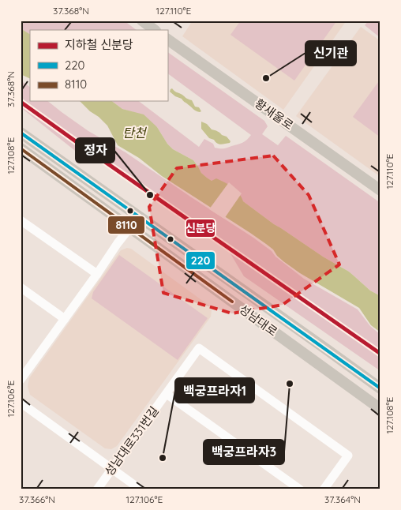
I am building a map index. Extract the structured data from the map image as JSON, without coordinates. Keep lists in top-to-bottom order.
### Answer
{
  "streets": {
    "main road": ["황새울로", "성남대로"],
    "street": ["성남대로331번길"]
  },
  "water": ["탄천"],
  "places": [
    "신기관",
    "정자",
    "백궁프라자3",
    "백궁프라자1"
  ],
  "lines": ["metro line 신분당", "transit line 220", "transit line 8110"],
  "legend": ["지하철 신분당", "220", "8110"],
  "coordinates": [
    "37.368°N",
    "127.110°E",
    "127.108°E",
    "127.106°E",
    "37.366°N",
    "37.364°N"
  ]
}
